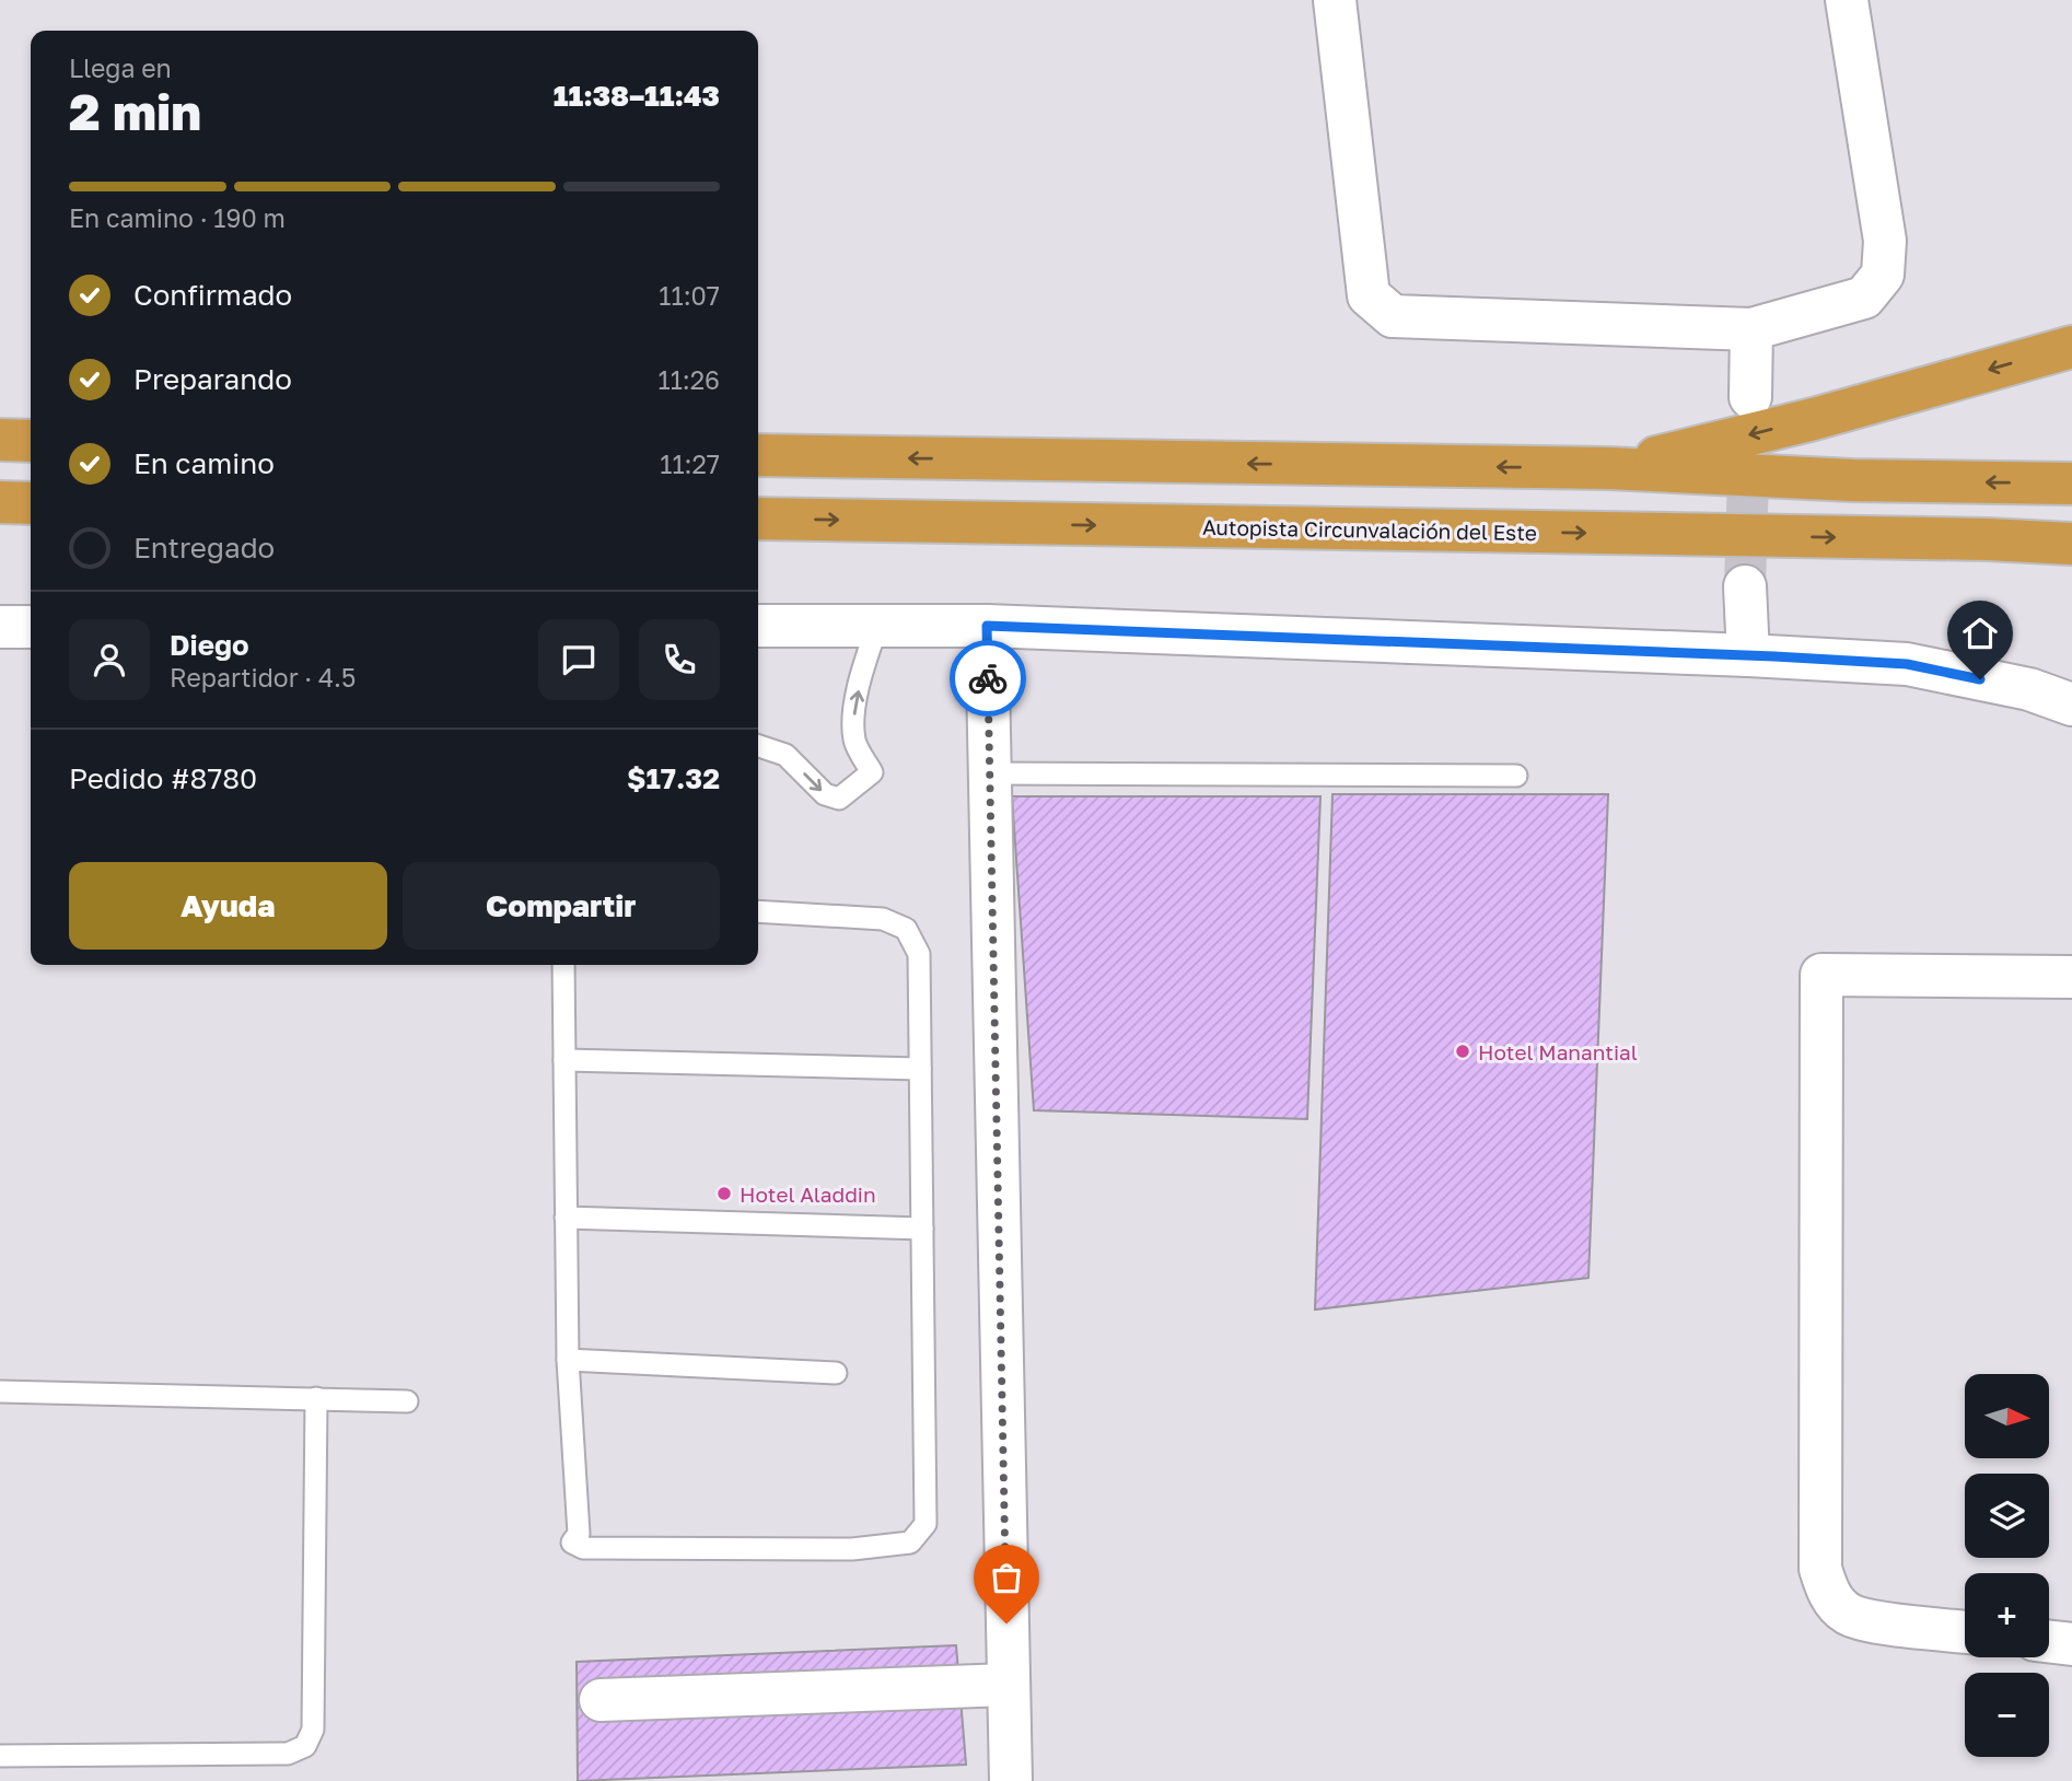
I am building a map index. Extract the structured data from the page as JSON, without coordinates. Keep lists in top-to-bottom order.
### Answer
{
  "streets": {
    "highway": ["Autopista Circunvalación del Este"]
  },
  "places": ["Hotel Manantial", "Hotel Aladdin"],
  "north": "right",
  "page": {
    "heading": ["2 min", "Llega en", "11:38–11:43"],
    "panel": [
      "Diego",
      "Repartidor · 4.5",
      "Pedido #8780",
      "$17.32"
    ],
    "bar": "En camino · 190 m",
    "list": [
      ["Confirmado", "11:07"],
      ["Preparando", "11:26"],
      ["En camino", "11:27"],
      "Entregado"
    ],
    "buttons": ["Ayuda", "Compartir"],
    "map_buttons": ["+", "−"]
  }
}
